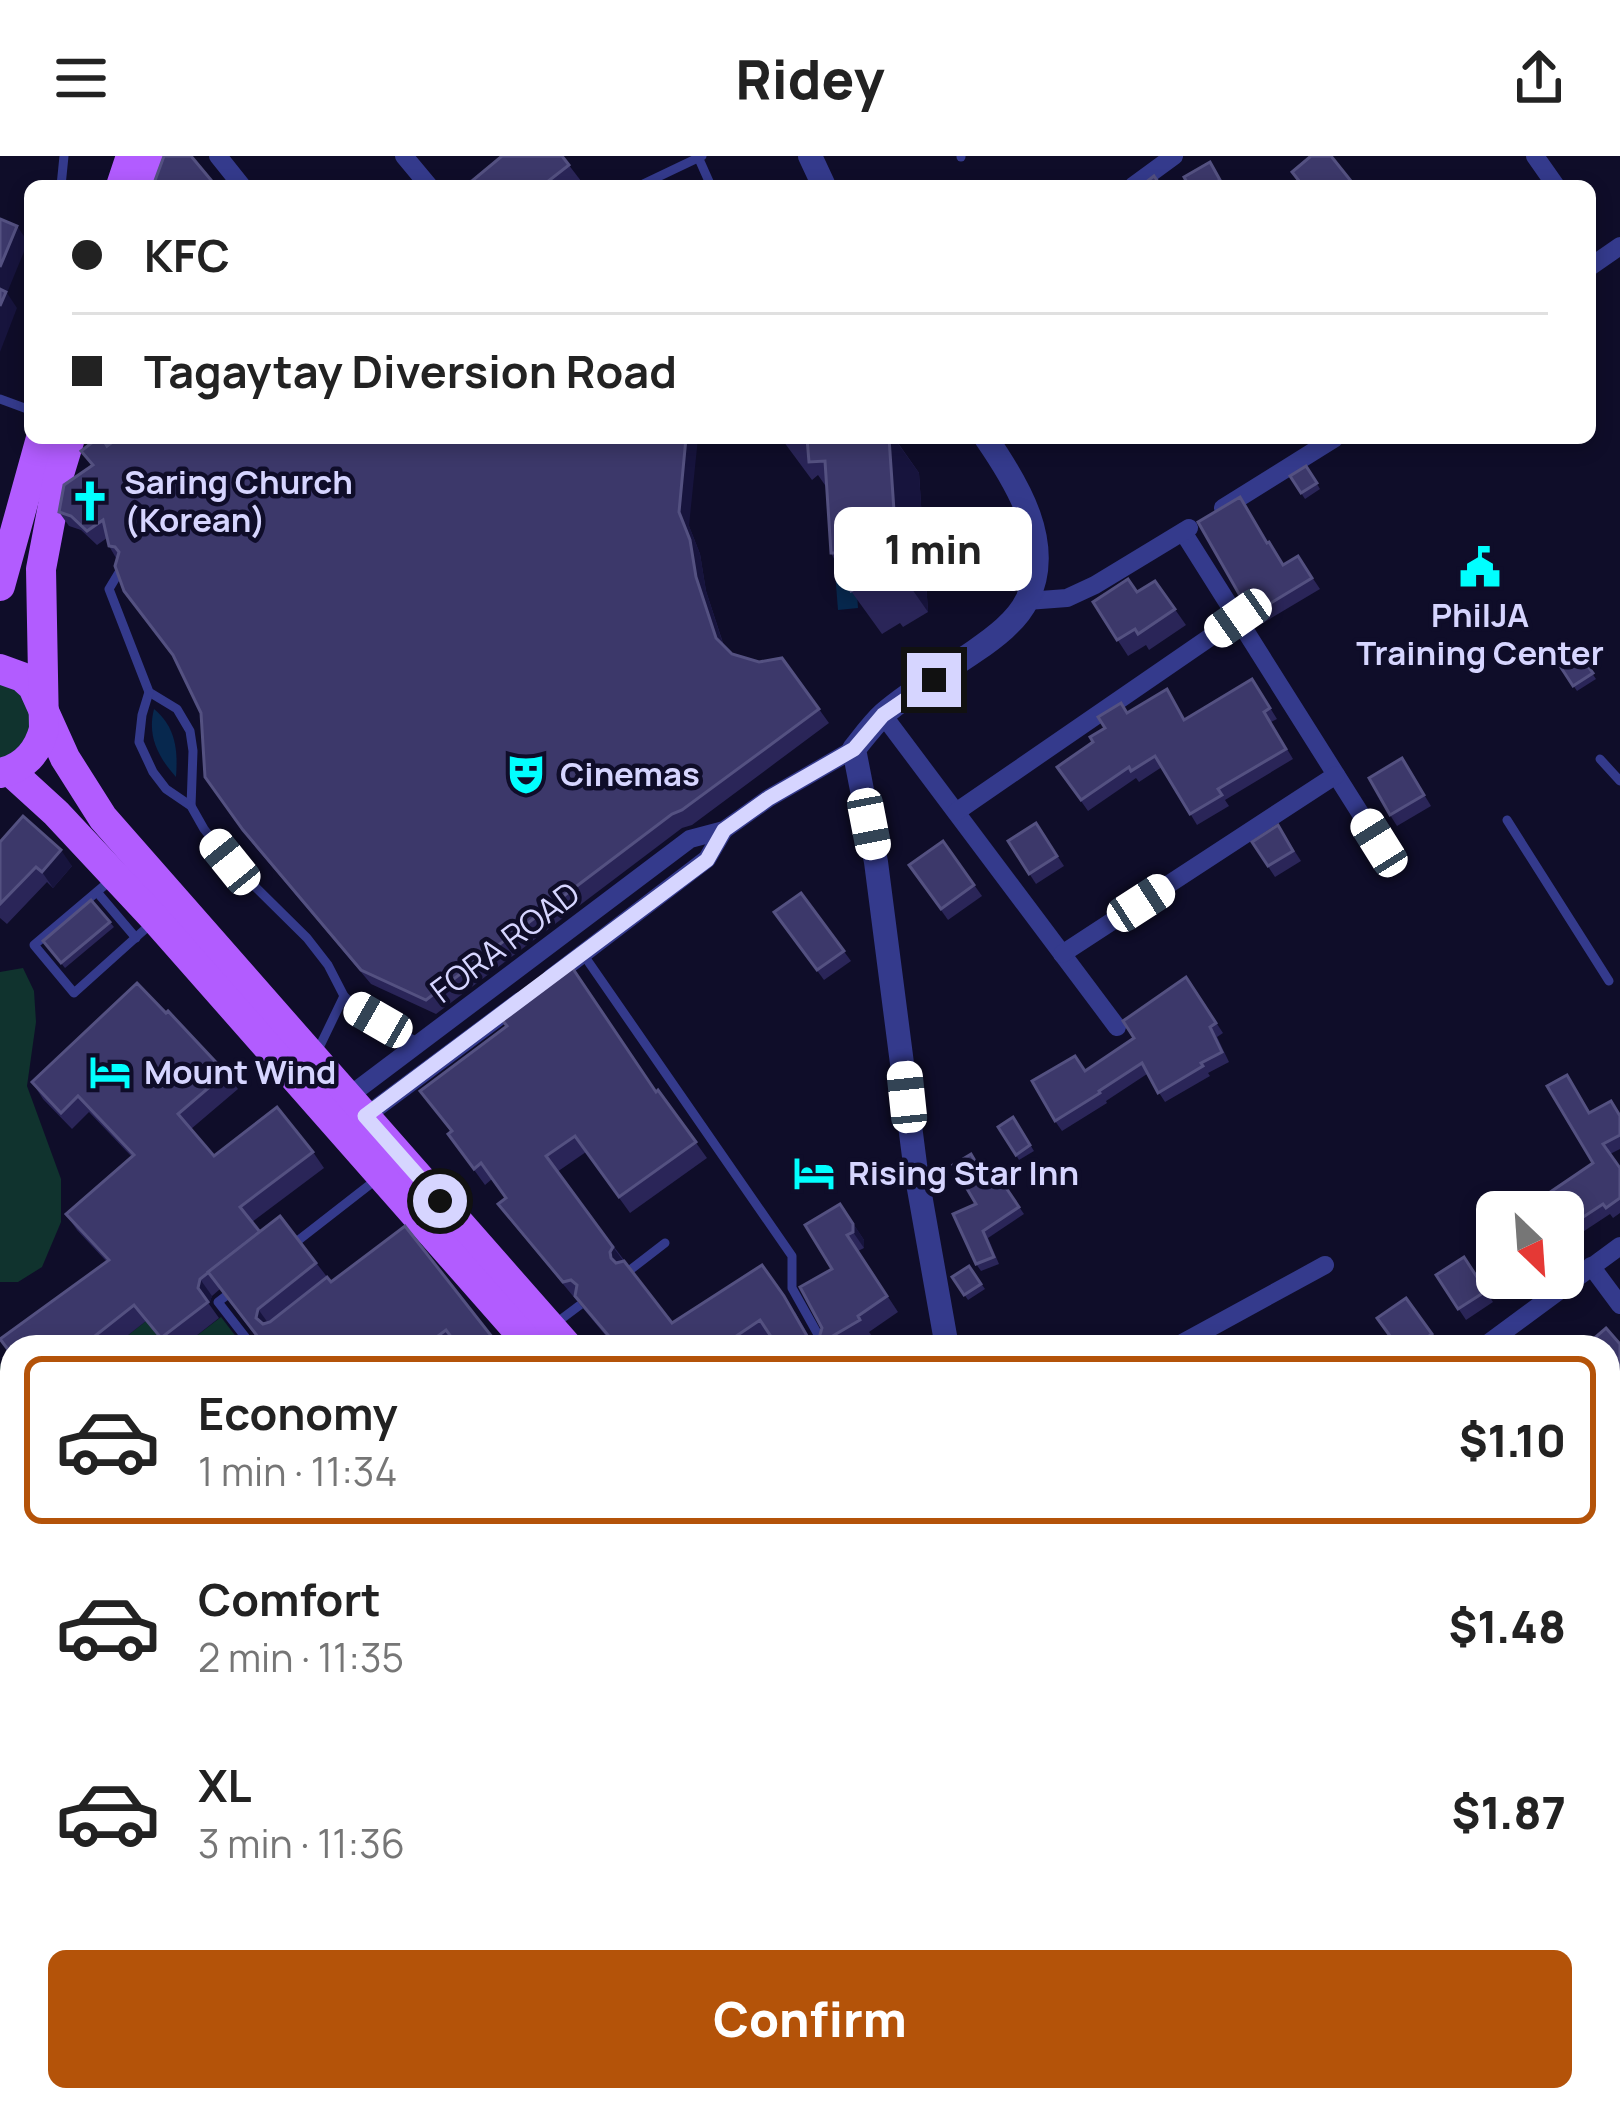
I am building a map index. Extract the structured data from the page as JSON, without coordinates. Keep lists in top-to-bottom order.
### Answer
{
  "streets": {
    "street": ["FORA ROAD"]
  },
  "places": {
    "church": ["Saring Church (Korean)"],
    "public building": ["PhilJA Training Center"],
    "theatre": ["Cinemas"],
    "hotel": ["Mount Wind", "Rising Star Inn"]
  },
  "north": "bottom right",
  "page": {
    "header": "Ridey",
    "banner": ["KFC", "Tagaytay Diversion Road"],
    "bubble": "1 min",
    "list": [
      {
        "name": "Economy",
        "note": "1 min · 11:34",
        "value": "$1.10"
      },
      {
        "name": "Comfort",
        "note": "2 min · 11:35",
        "value": "$1.48"
      },
      {
        "name": "XL",
        "note": "3 min · 11:36",
        "value": "$1.87"
      }
    ],
    "buttons": "Confirm"
  }
}
